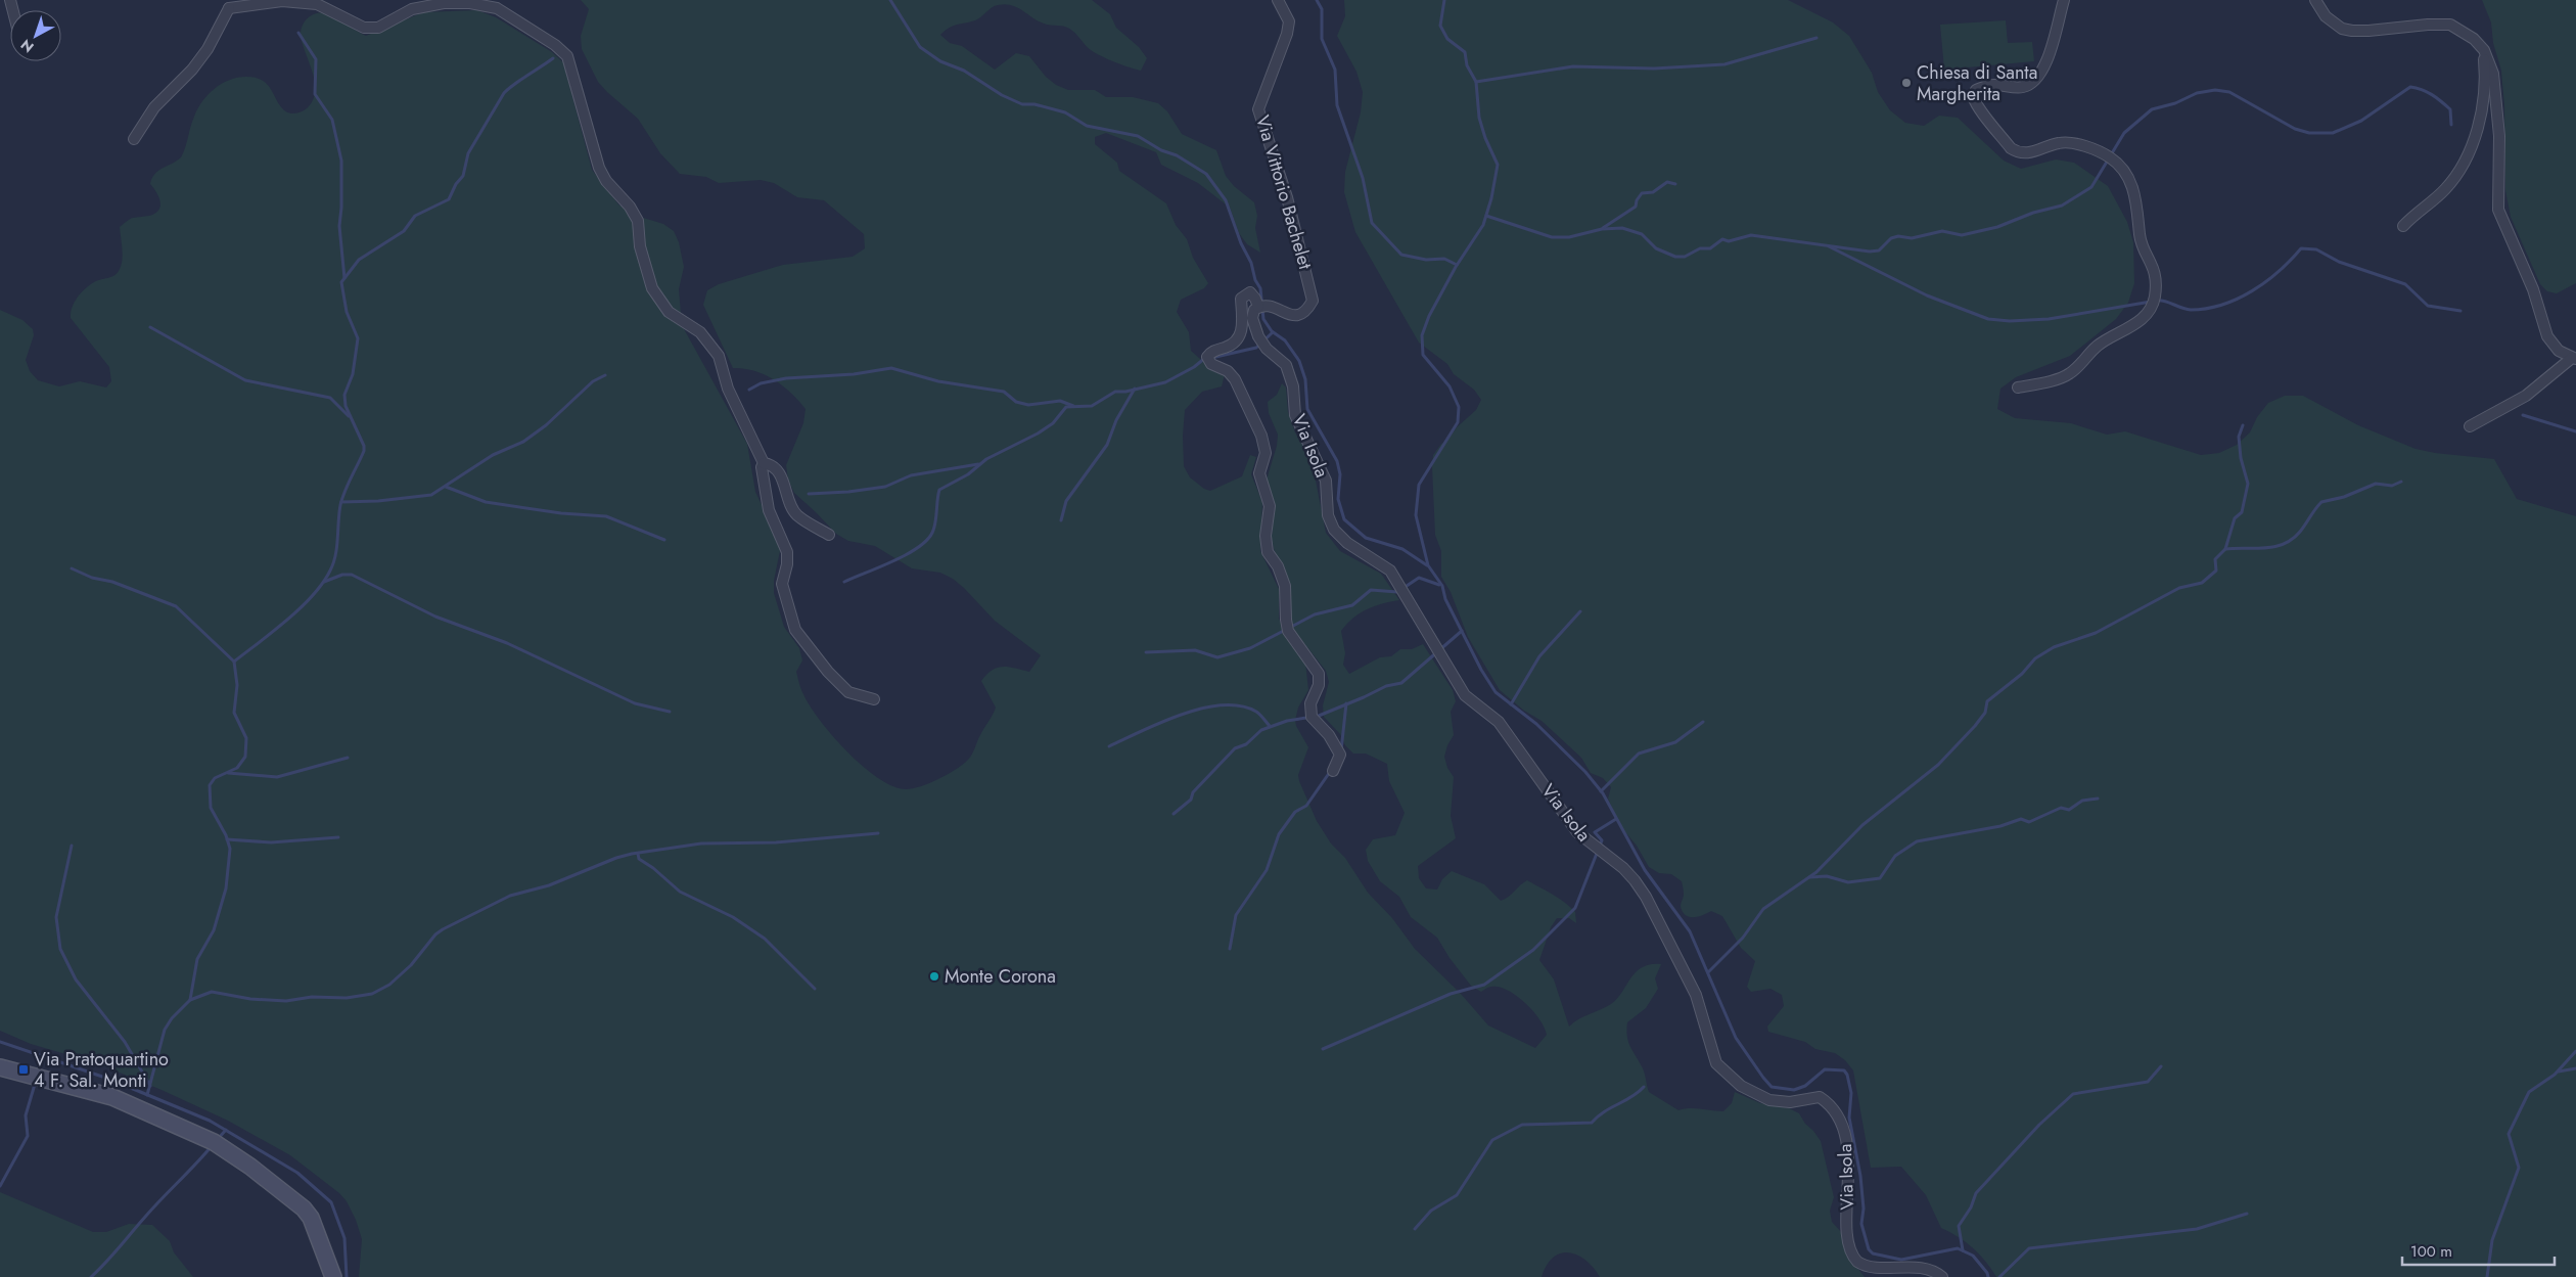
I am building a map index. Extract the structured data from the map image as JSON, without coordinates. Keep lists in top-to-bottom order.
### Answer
{
  "streets": {
    "street": ["Via Vittorio Bachelet", "Via Isola"]
  },
  "crossings": [
    ["Via Vittorio Bachelet", "Via Isola"]
  ],
  "places": {
    "other": ["Chiesa di Santa Margherita", "Monte Corona"],
    "transit": ["Via Pratoquartino 4 F. Sal. Monti"]
  },
  "scale_bar": "100 m",
  "north": "bottom left"
}
